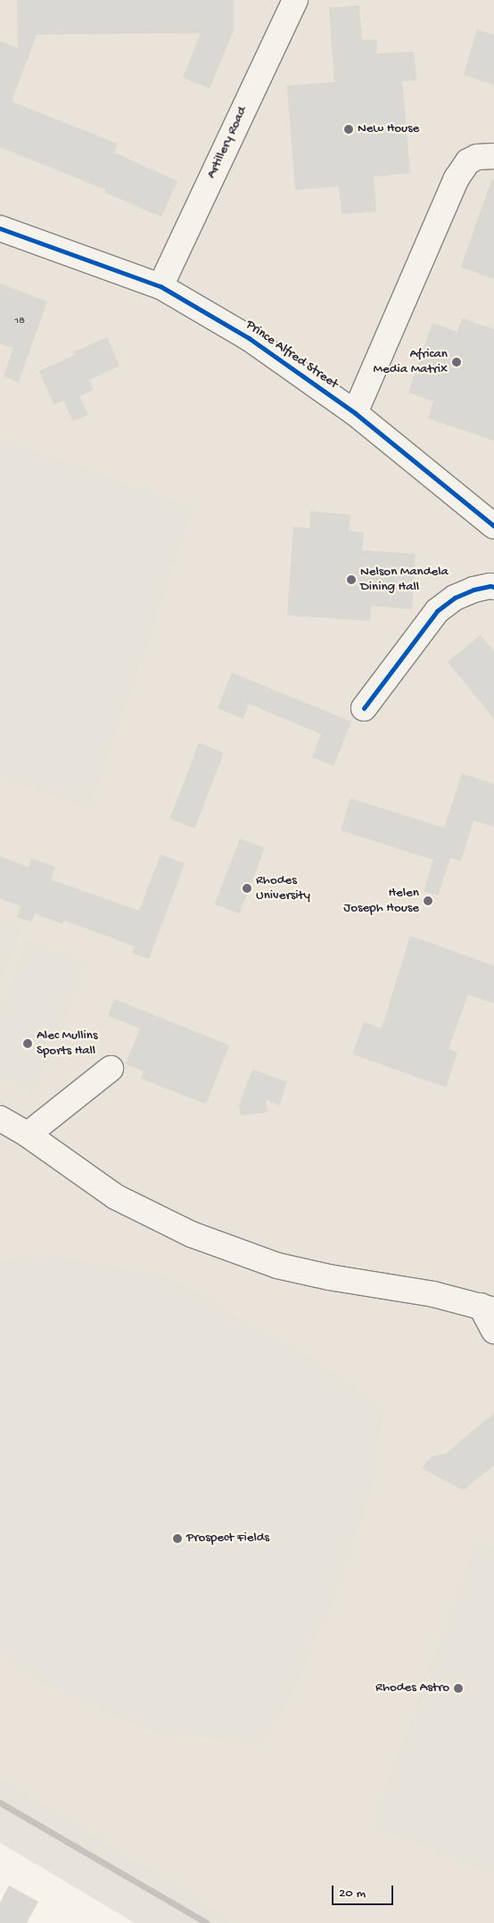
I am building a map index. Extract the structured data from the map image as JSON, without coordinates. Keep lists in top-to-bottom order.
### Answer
{
  "streets": {
    "street": ["Artillery Road", "Prince Alfred Street"]
  },
  "crossings": [
    ["Artillery Road", "Prince Alfred Street"]
  ],
  "places": [
    "New House",
    "African Media Matrix",
    "Nelson Mandela Dining Hall",
    "Rhodes University",
    "Helen Joseph House",
    "Alec Mullins Sports Hall",
    "Prospect Fields",
    "Rhodes Astro"
  ],
  "house_numbers": ["18"],
  "scale_bar": "20 m"
}
